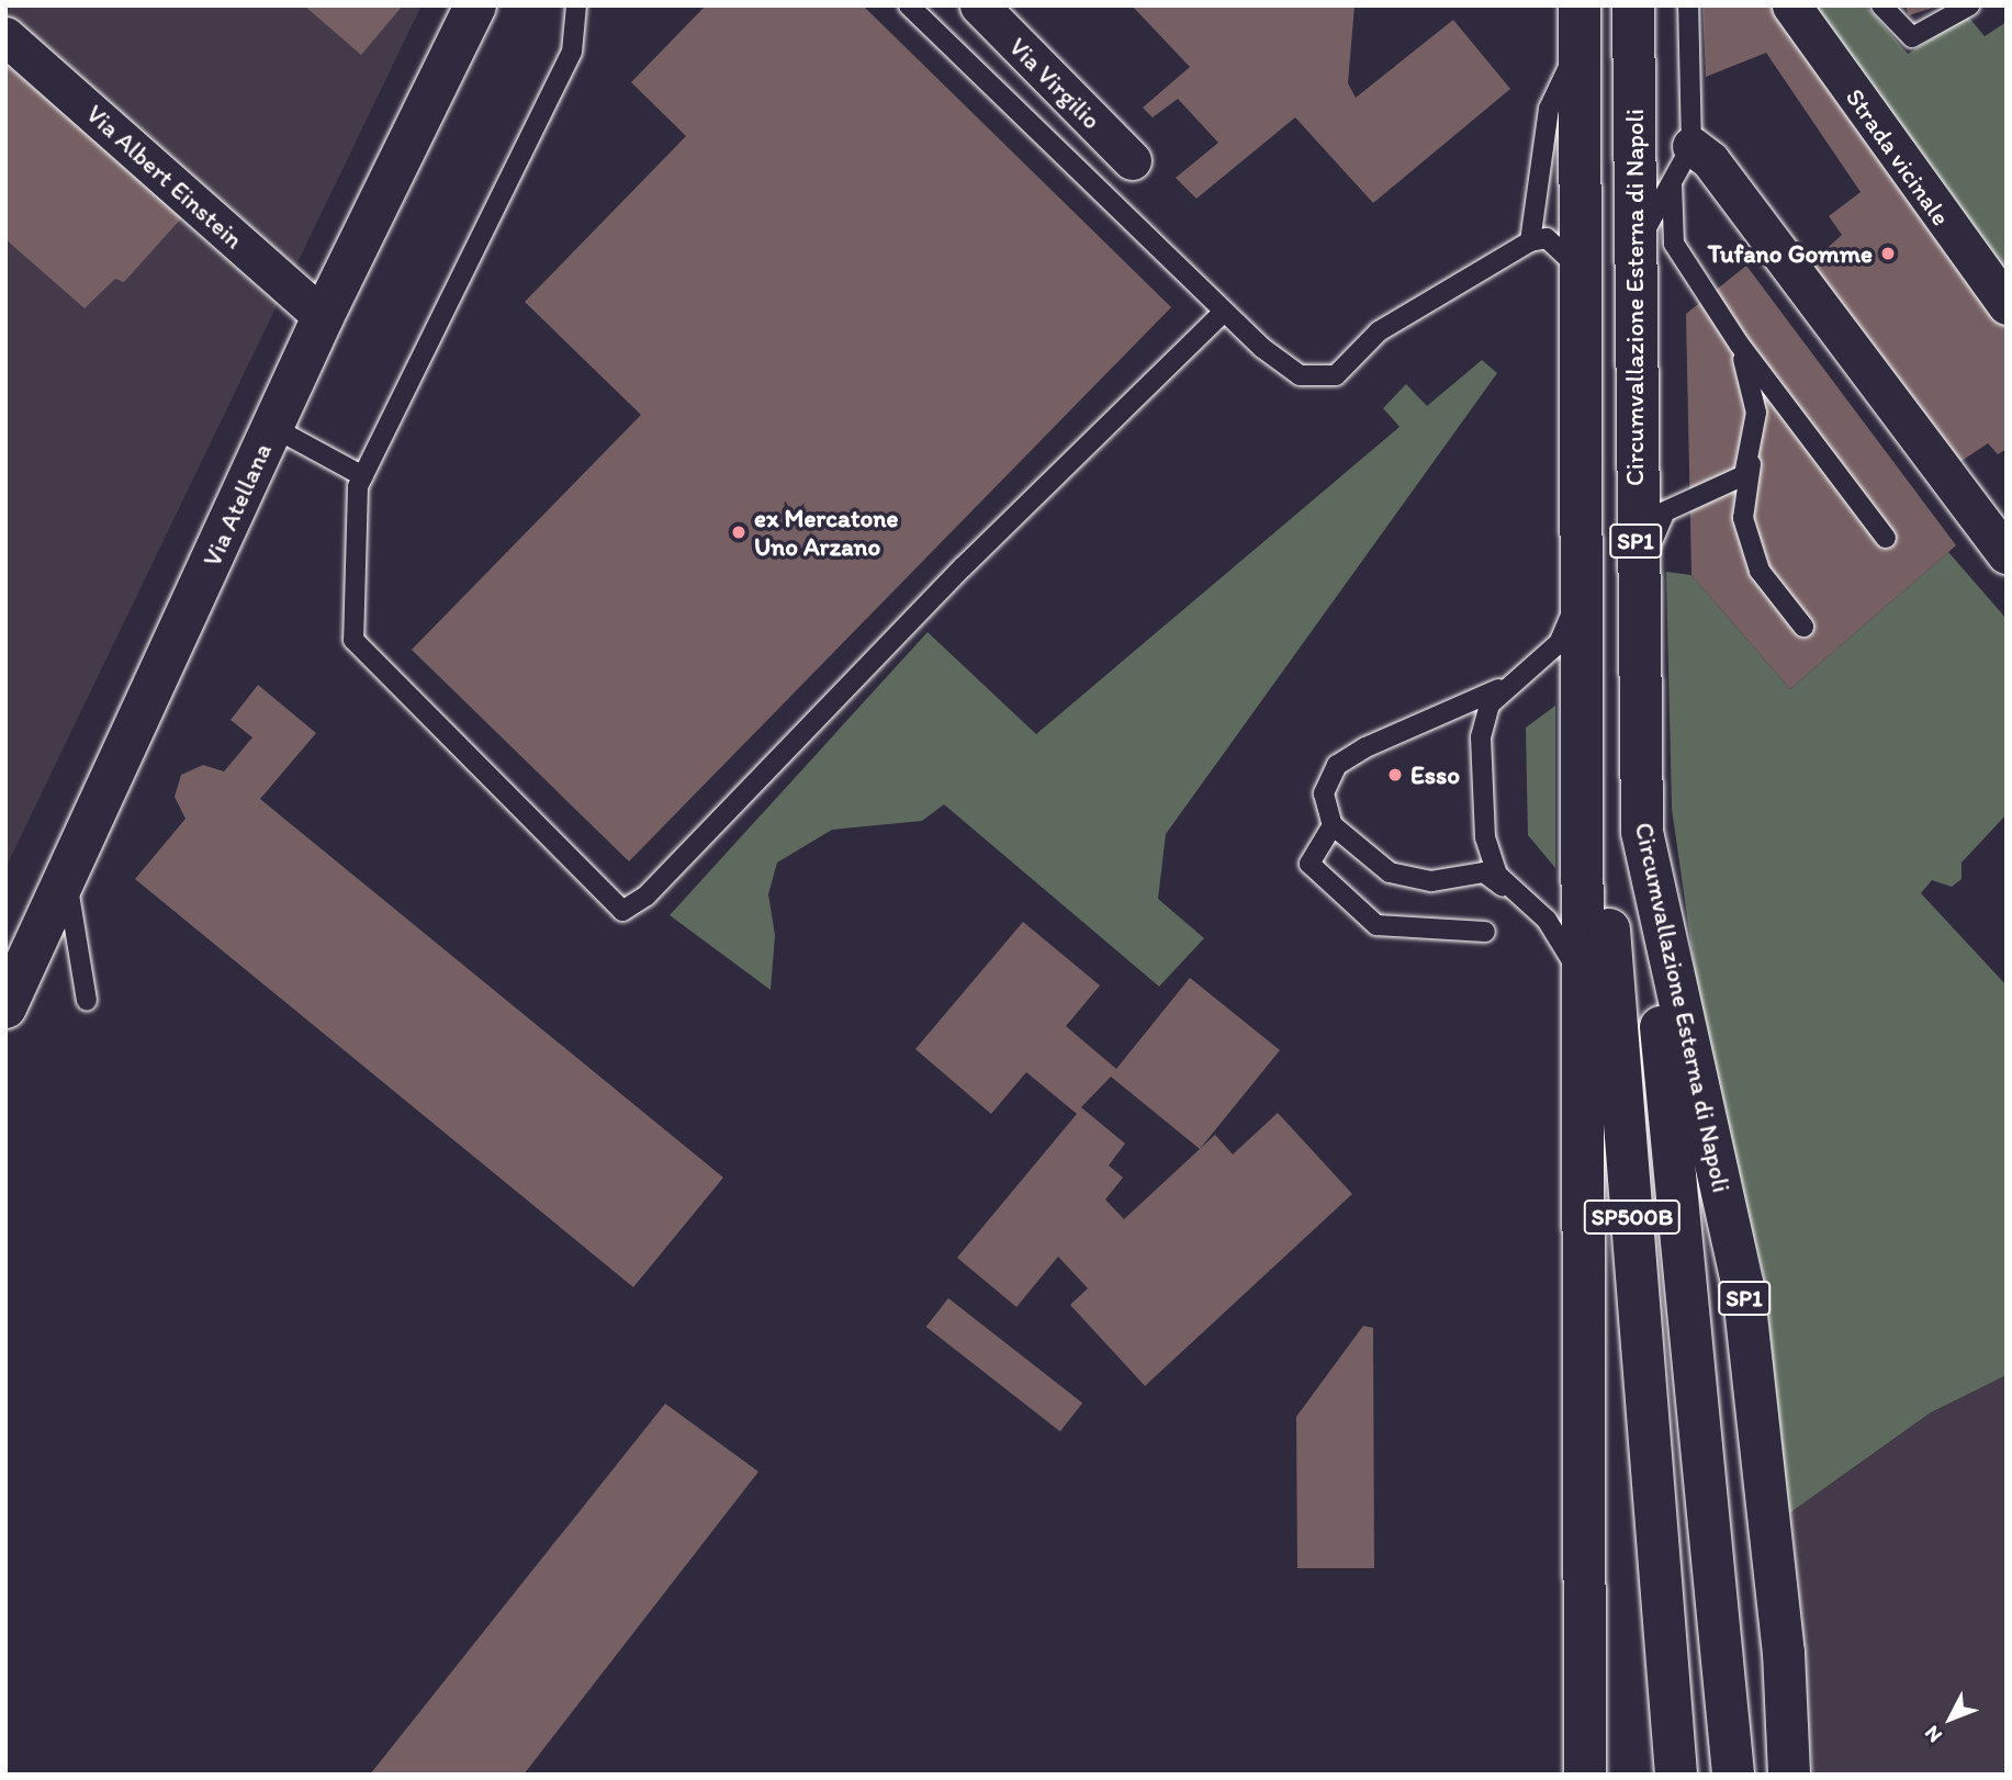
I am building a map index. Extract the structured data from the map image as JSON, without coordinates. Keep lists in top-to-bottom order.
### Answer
{
  "streets": {
    "main road": [
      "Circumvallazione Esterna di Napoli",
      "Via Atellana",
      "SP1",
      "SP500B"
    ],
    "street": ["Via Virgilio", "Strada vicinale", "Via Albert Einstein"]
  },
  "crossings": [
    ["Via Albert Einstein", "Via Atellana"],
    ["Circumvallazione Esterna di Napoli", "SP500B"]
  ],
  "places": ["Tufano Gomme", "ex Mercatone Uno Arzano", "Esso"],
  "north": "bottom left"
}
